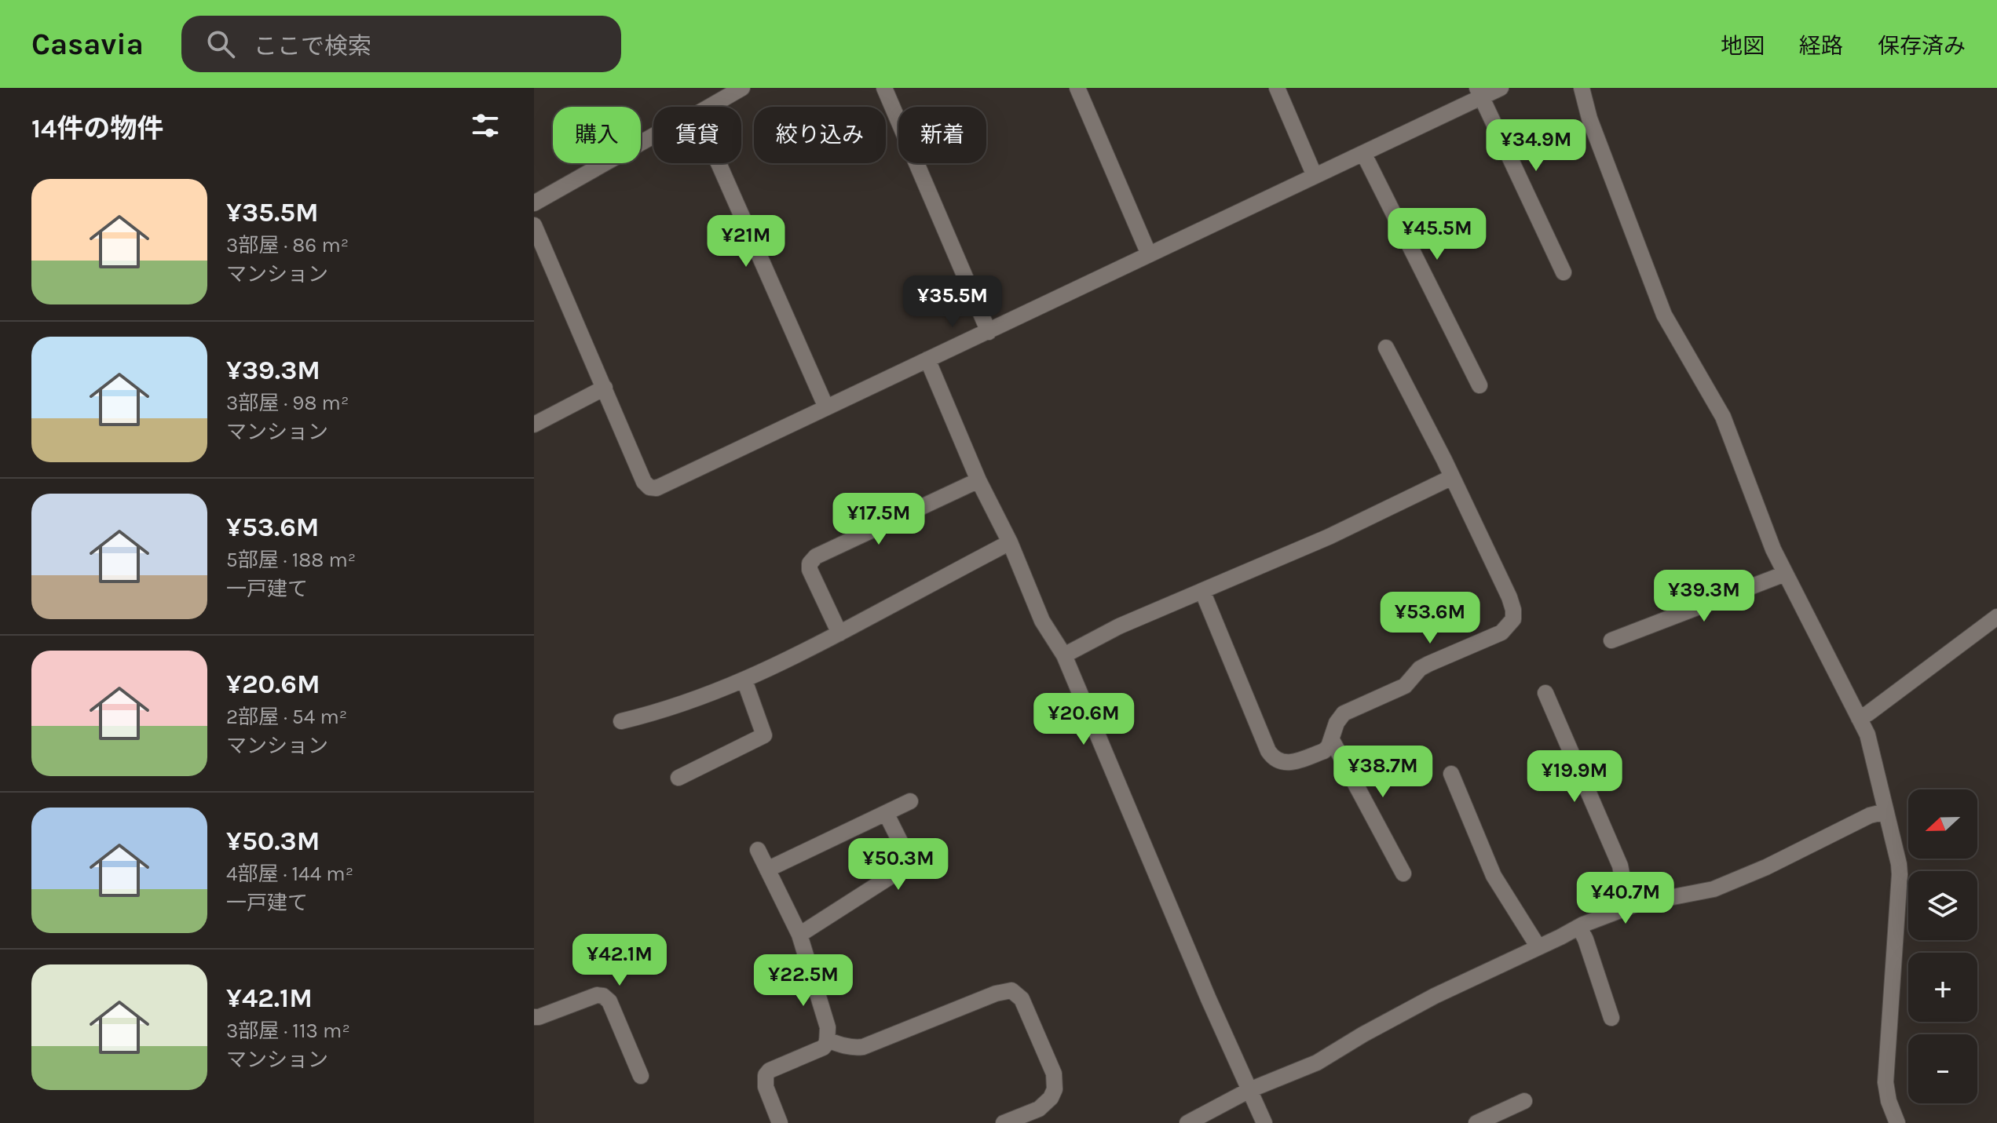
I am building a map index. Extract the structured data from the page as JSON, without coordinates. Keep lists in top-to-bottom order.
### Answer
{
  "north": "left",
  "page": {
    "header": "Casavia",
    "search": "ここで検索",
    "nav": ["地図", "経路", "保存済み"],
    "heading": "14件の物件",
    "chip": [
      "購入",
      "賃貸",
      "絞り込み",
      "新着"
    ],
    "price": [
      "¥34.9M",
      "¥45.5M",
      "¥21M",
      "¥35.5M",
      "¥17.5M",
      "¥39.3M",
      "¥53.6M",
      "¥20.6M",
      "¥38.7M",
      "¥19.9M",
      "¥50.3M",
      "¥40.7M",
      "¥42.1M",
      "¥22.5M"
    ],
    "list": [
      {
        "name": "¥35.5M",
        "note": "3部屋 · 86 m² · マンション"
      },
      {
        "name": "¥39.3M",
        "note": "3部屋 · 98 m² · マンション"
      },
      {
        "name": "¥53.6M",
        "note": "5部屋 · 188 m² · 一戸建て"
      },
      {
        "name": "¥20.6M",
        "note": "2部屋 · 54 m² · マンション"
      },
      {
        "name": "¥50.3M",
        "note": "4部屋 · 144 m² · 一戸建て"
      },
      {
        "name": "¥42.1M",
        "note": "3部屋 · 113 m² · マンション"
      }
    ],
    "map_buttons": ["+", "−"]
  }
}
